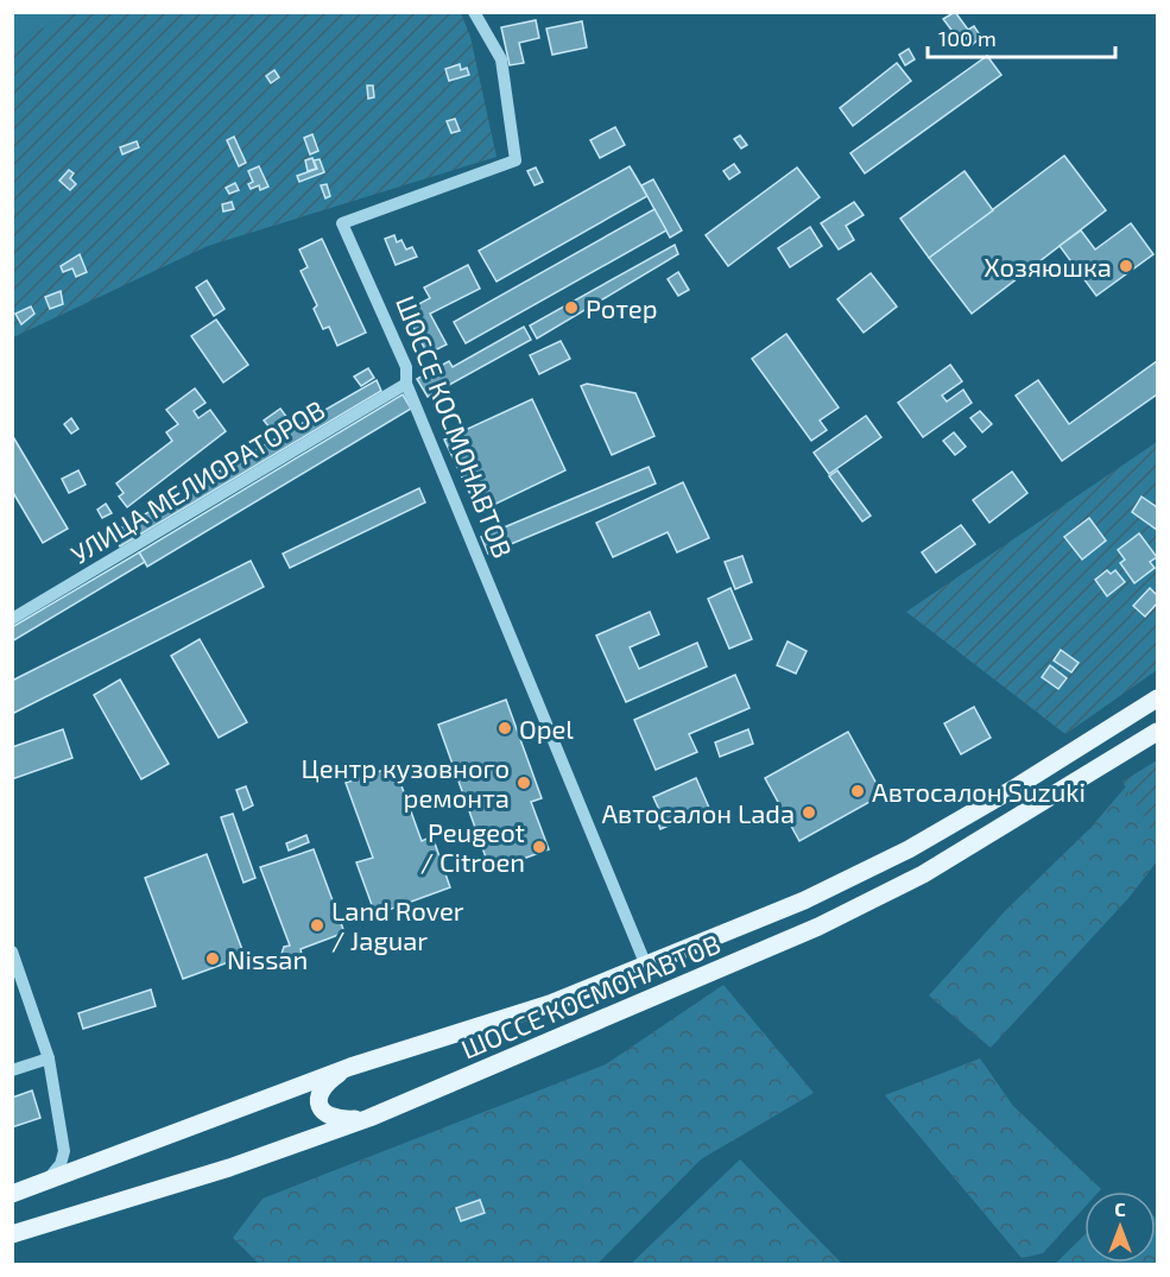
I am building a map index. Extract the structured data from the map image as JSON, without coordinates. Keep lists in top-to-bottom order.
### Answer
{
  "streets": {
    "main road": ["ШОССЕ КОСМОНАВТОВ"],
    "street": ["УЛИЦА МЕЛИОРАТОРОВ"]
  },
  "crossings": [
    ["ШОССЕ КОСМОНАВТОВ", "УЛИЦА МЕЛИОРАТОРОВ"]
  ],
  "places": [
    "Хозяюшка",
    "Ротер",
    "Opel",
    "Центр кузовного ремонта",
    "Автосалон Suzuki",
    "Автосалон Lada",
    "Peugeot / Citroen",
    "Land Rover / Jaguar",
    "Nissan"
  ],
  "scale_bar": "100 m",
  "north": "top"
}
